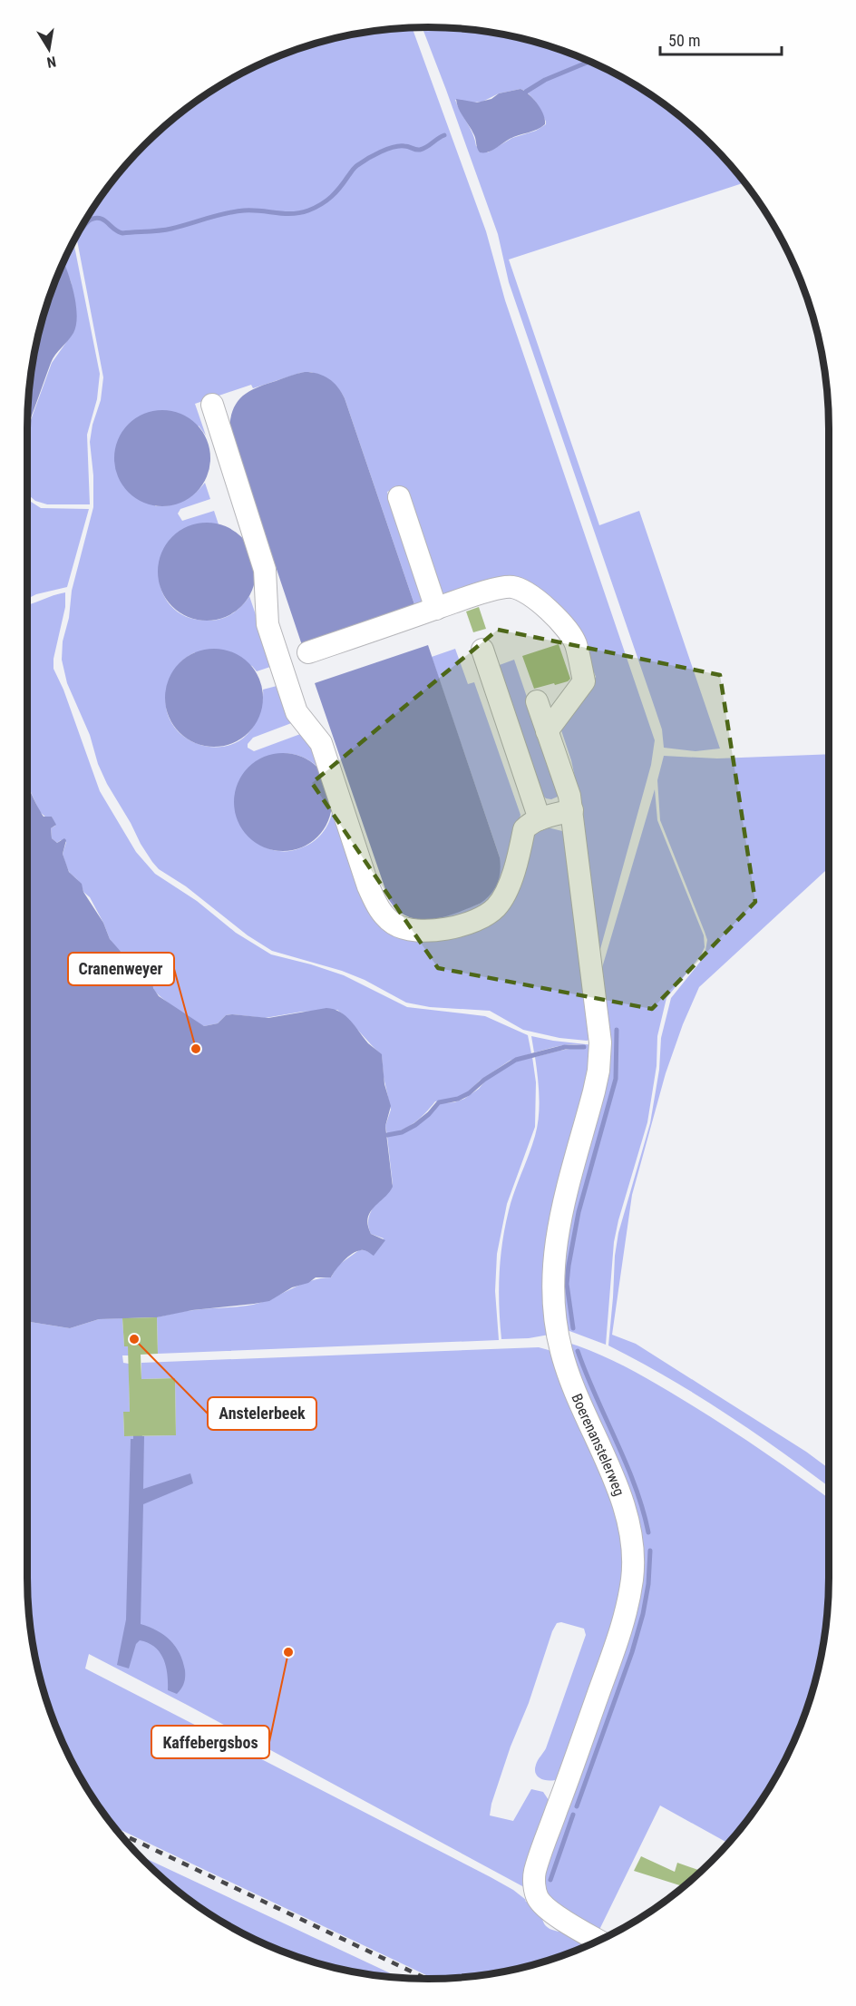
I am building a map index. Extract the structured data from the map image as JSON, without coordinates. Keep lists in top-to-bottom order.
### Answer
{
  "streets": {
    "street": ["Boerenanstelerweg"]
  },
  "places": ["Cranenweyer", "Anstelerbeek", "Kaffebergsbos"],
  "scale_bar": "50 m",
  "north": "bottom"
}
